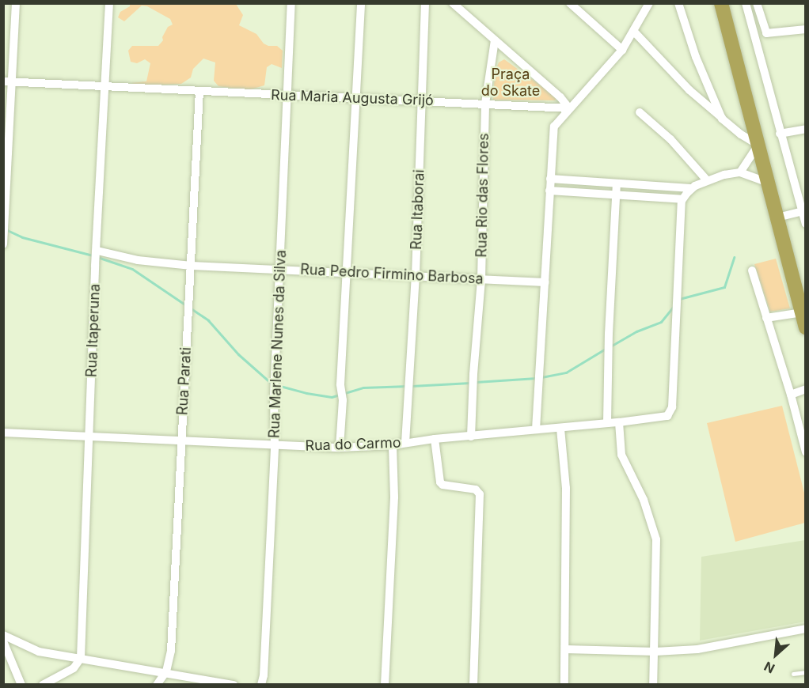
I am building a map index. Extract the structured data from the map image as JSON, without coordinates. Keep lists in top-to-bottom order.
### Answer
{
  "streets": {
    "street": [
      "Rua Maria Augusta Grijó",
      "Rua Rio das Flores",
      "Rua Itaborai",
      "Rua Pedro Firmino Barbosa",
      "Rua Itaperuna",
      "Rua Marlene Nunes da Silva",
      "Rua Parati",
      "Rua do Carmo"
    ]
  },
  "crossings": [
    ["Rua Maria Augusta Grijó", "Rua Rio das Flores"],
    ["Rua Maria Augusta Grijó", "Rua Itaborai"],
    ["Rua Maria Augusta Grijó", "Rua Itaperuna"],
    ["Rua Maria Augusta Grijó", "Rua Marlene Nunes da Silva"],
    ["Rua Maria Augusta Grijó", "Rua Parati"],
    ["Rua Rio das Flores", "Rua Pedro Firmino Barbosa"],
    ["Rua Rio das Flores", "Rua do Carmo"],
    ["Rua Itaborai", "Rua Pedro Firmino Barbosa"],
    ["Rua Itaborai", "Rua do Carmo"],
    ["Rua Pedro Firmino Barbosa", "Rua Itaperuna"],
    ["Rua Pedro Firmino Barbosa", "Rua Marlene Nunes da Silva"],
    ["Rua Pedro Firmino Barbosa", "Rua Parati"],
    ["Rua Itaperuna", "Rua do Carmo"],
    ["Rua Marlene Nunes da Silva", "Rua do Carmo"],
    ["Rua Parati", "Rua do Carmo"]
  ],
  "parks": ["Praça do Skate"],
  "north": "bottom left"
}
